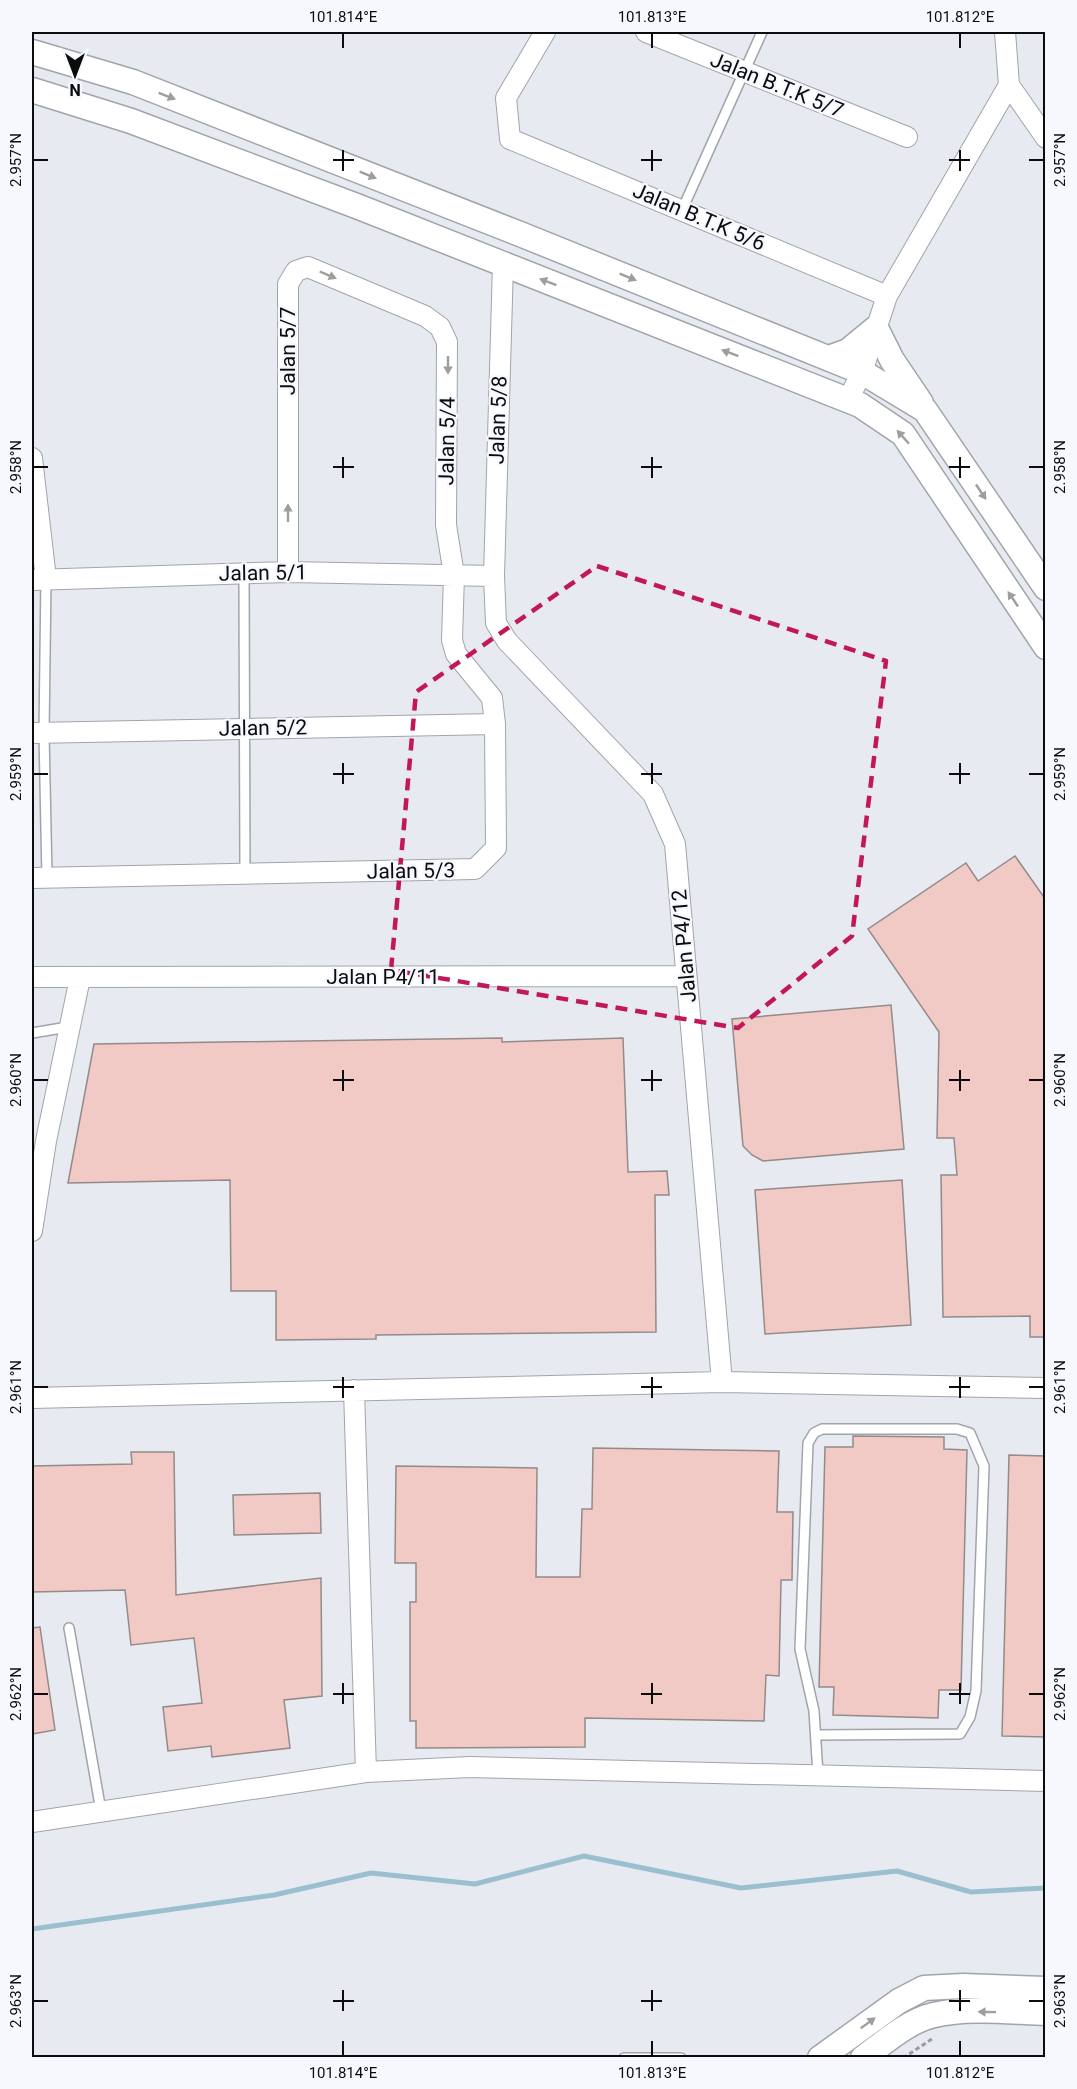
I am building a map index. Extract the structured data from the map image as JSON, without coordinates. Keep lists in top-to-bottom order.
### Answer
{
  "streets": {
    "street": [
      "Jalan B.T.K 5/7",
      "Jalan B.T.K 5/6",
      "Jalan 5/7",
      "Jalan 5/8",
      "Jalan 5/4",
      "Jalan 5/1",
      "Jalan 5/2",
      "Jalan 5/3",
      "Jalan P4/12",
      "Jalan P4/11"
    ]
  },
  "crossings": [
    ["Jalan 5/7", "Jalan 5/4"],
    ["Jalan 5/7", "Jalan 5/1"],
    ["Jalan 5/8", "Jalan 5/1"],
    ["Jalan 5/8", "Jalan P4/12"],
    ["Jalan 5/4", "Jalan 5/1"],
    ["Jalan 5/4", "Jalan 5/3"],
    ["Jalan 5/1", "Jalan 5/3"],
    ["Jalan 5/1", "Jalan P4/12"],
    ["Jalan 5/2", "Jalan 5/3"],
    ["Jalan P4/12", "Jalan P4/11"]
  ],
  "one_way": ["Jalan 5/4"],
  "north": "bottom",
  "coordinates": [
    "101.814°E",
    "101.813°E",
    "101.812°E",
    "2.957°N",
    "2.958°N",
    "2.959°N",
    "2.960°N",
    "2.961°N",
    "2.962°N",
    "2.963°N"
  ]
}
